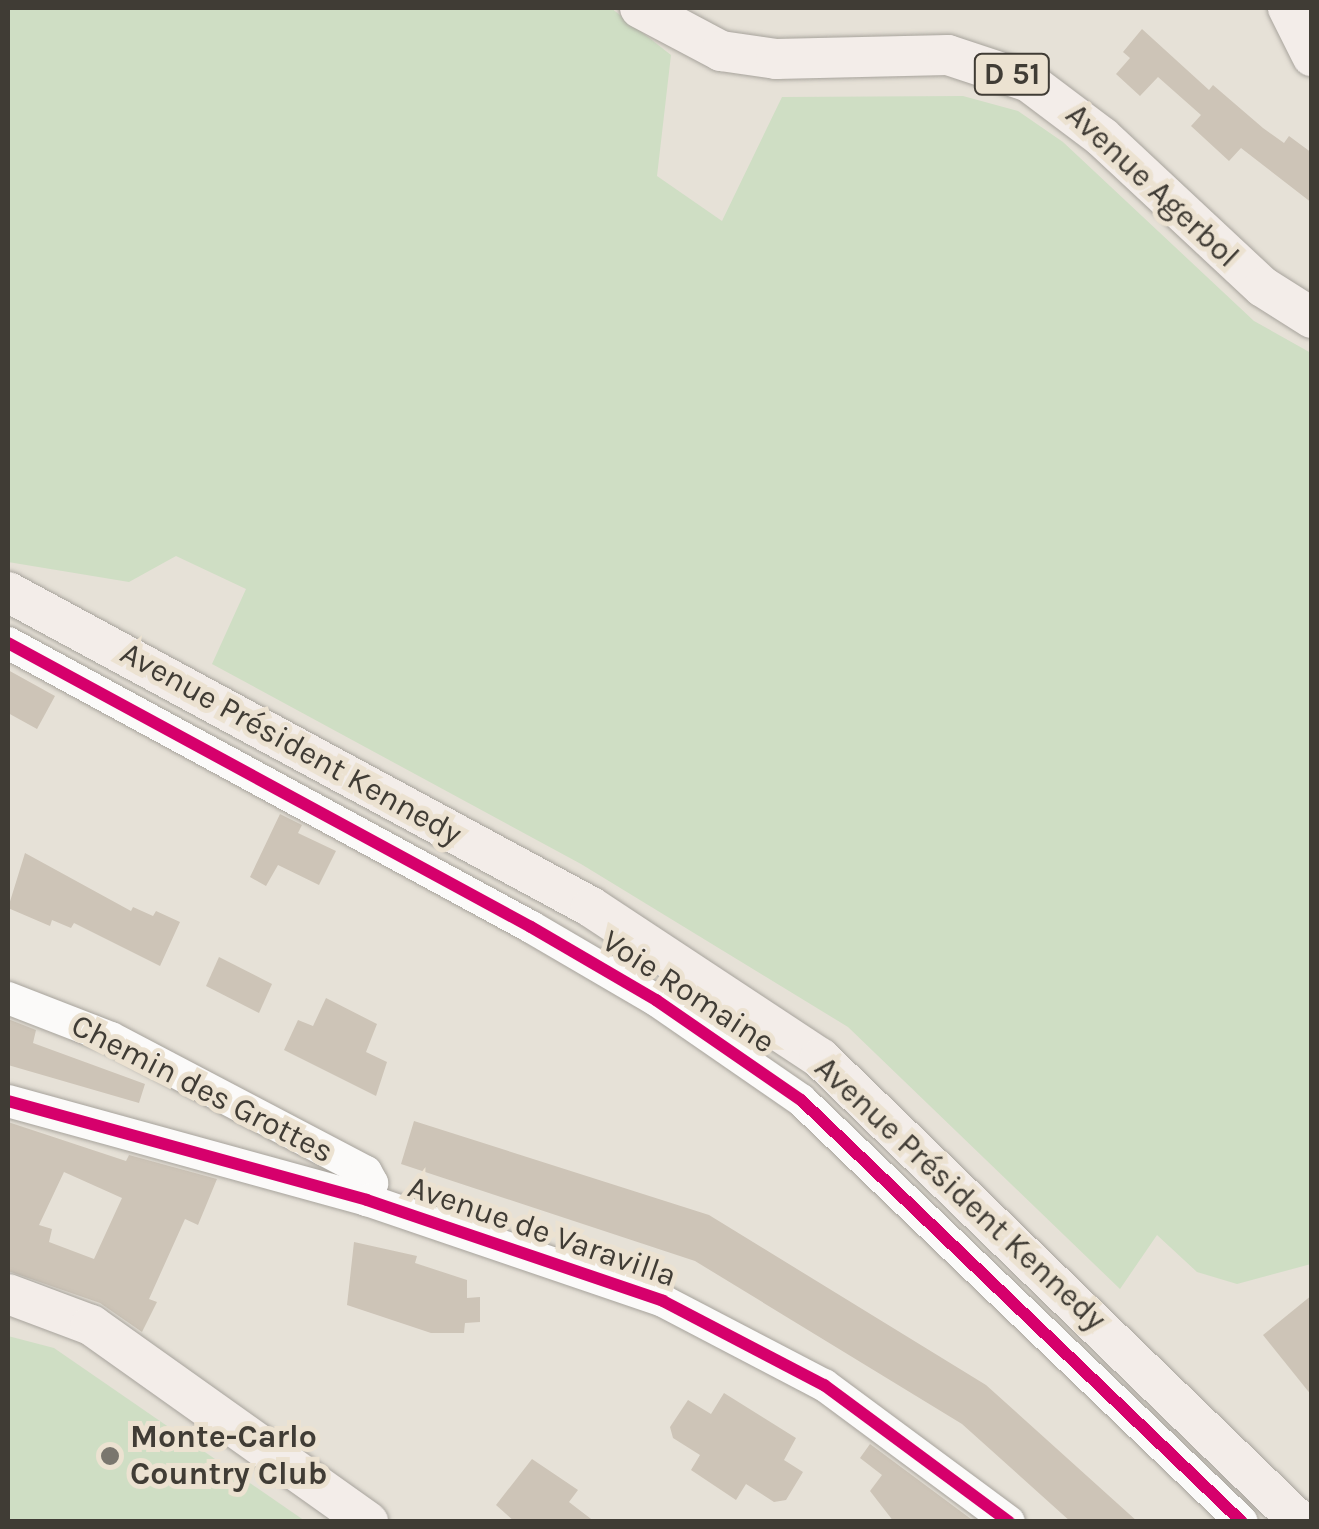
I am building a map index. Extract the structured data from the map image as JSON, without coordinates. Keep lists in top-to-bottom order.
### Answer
{
  "streets": {
    "main road": ["D 51", "Avenue Agerbol", "Avenue Président Kennedy"],
    "street": ["Voie Romaine", "Chemin des Grottes", "Avenue de Varavilla"]
  },
  "crossings": [
    ["Chemin des Grottes", "Avenue de Varavilla"]
  ],
  "places": ["Monte-Carlo Country Club"]
}
